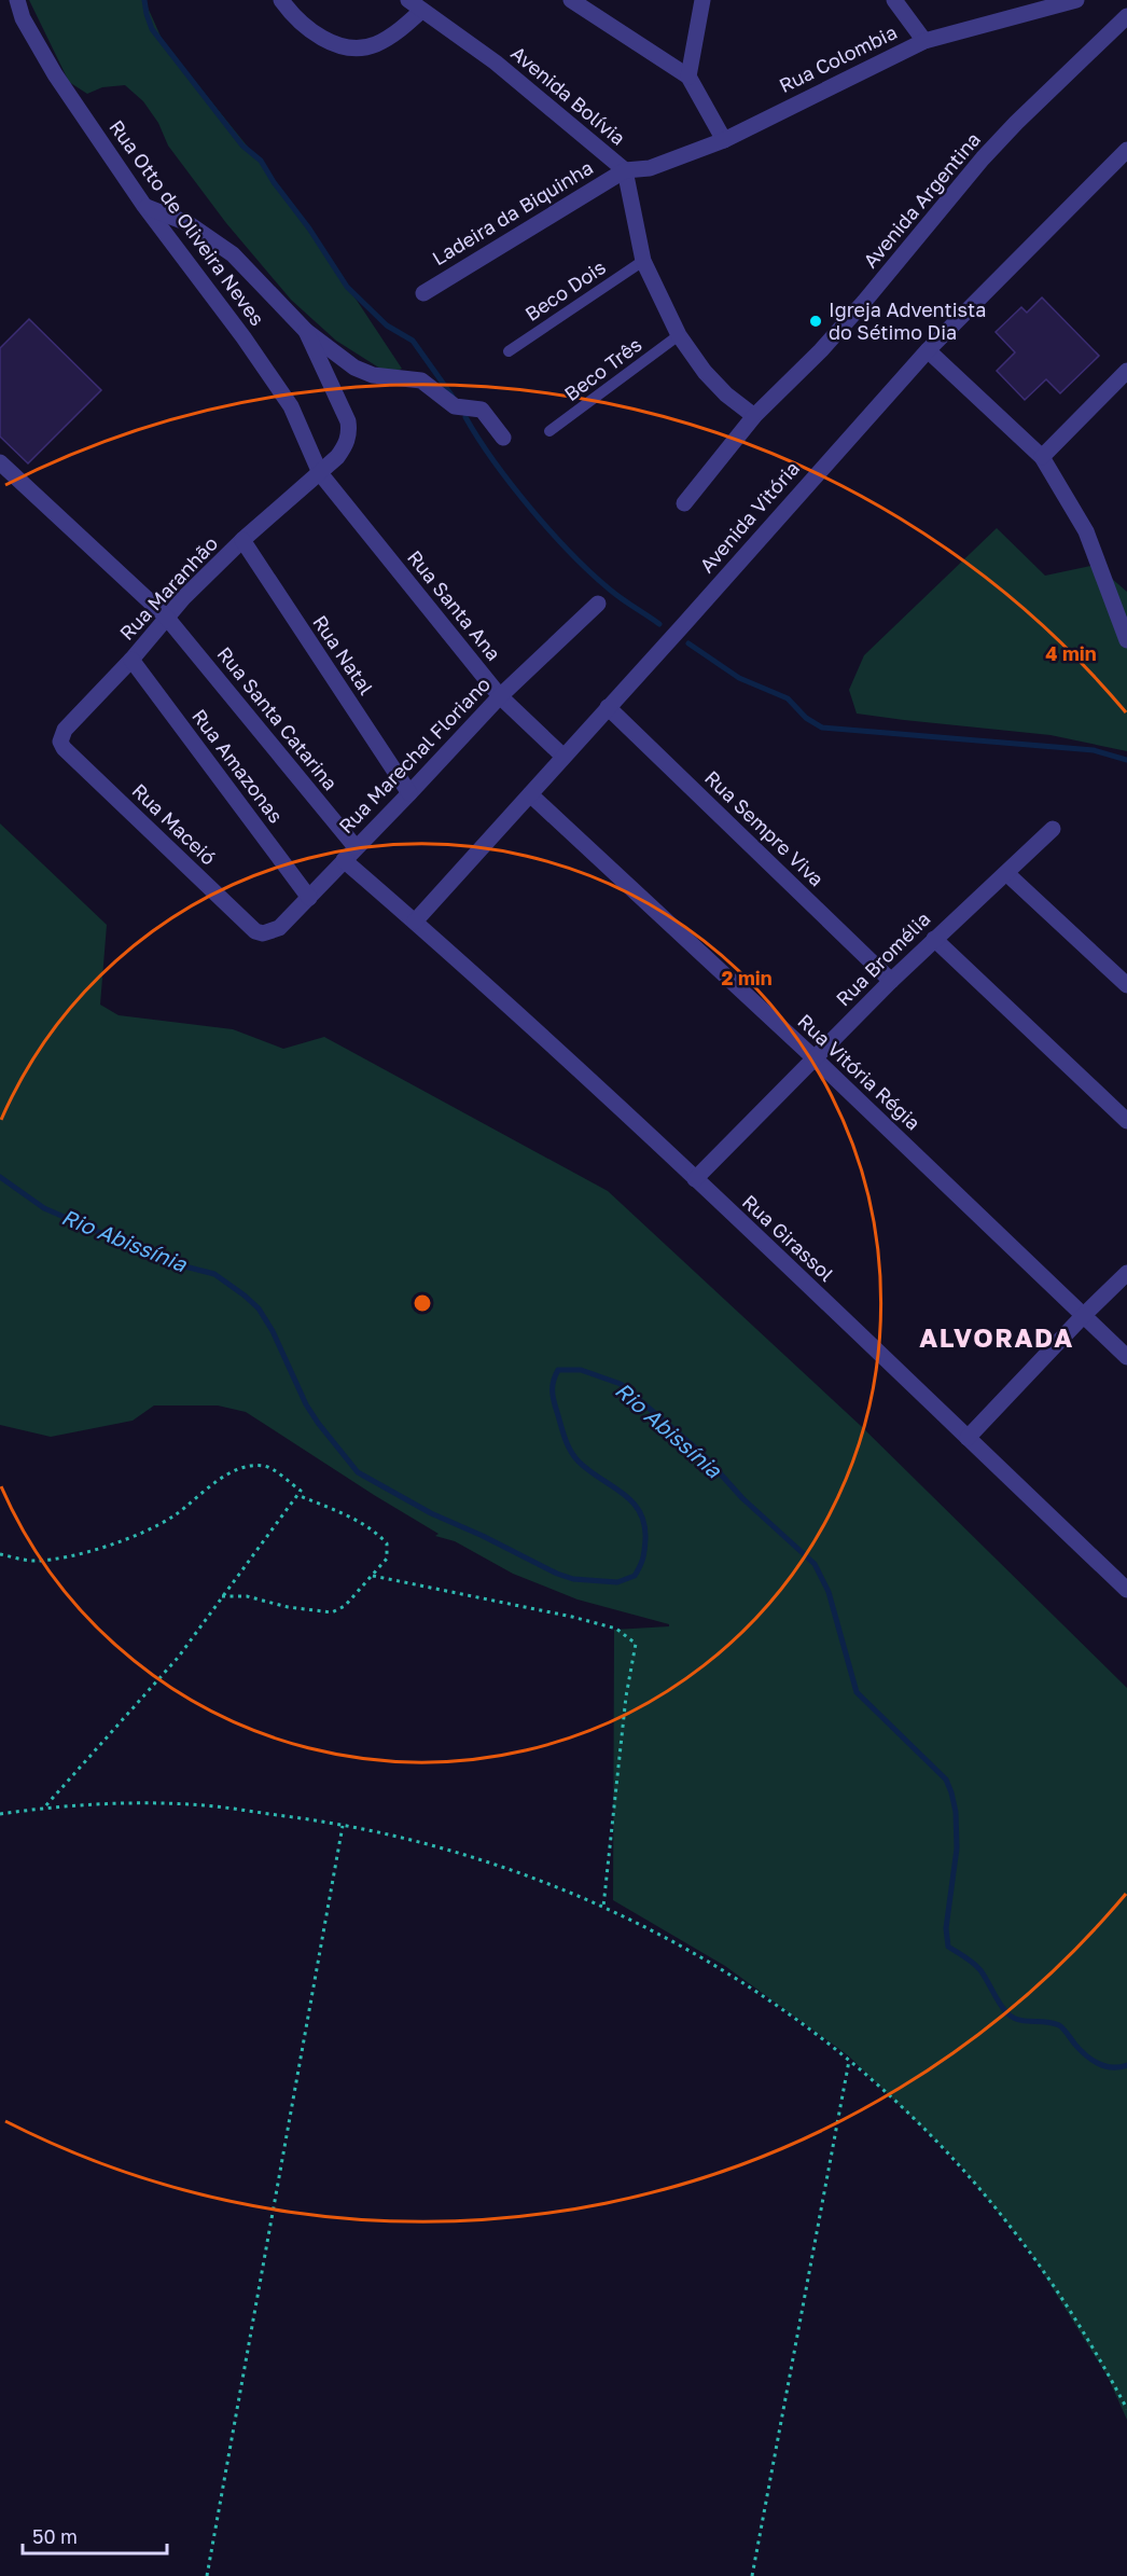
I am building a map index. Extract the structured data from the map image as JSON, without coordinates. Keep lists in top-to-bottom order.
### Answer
{
  "streets": {
    "street": [
      "Rua Colombia",
      "Avenida Bolívia",
      "Avenida Argentina",
      "Ladeira da Biquinha",
      "Rua Otto de Oliveira Neves",
      "Avenida Vitória",
      "Rua Maranhão",
      "Rua Santa Ana",
      "Rua Natal",
      "Rua Santa Catarina",
      "Rua Marechal Floriano",
      "Rua Amazonas",
      "Rua Maceió",
      "Rua Sempre Viva",
      "Rua Bromélia",
      "Rua Vitória Régia",
      "Rua Girassol"
    ],
    "lane": ["Beco Dois", "Beco Três"]
  },
  "crossings": [
    ["Rua Colombia", "Avenida Bolívia"],
    ["Rua Colombia", "Ladeira da Biquinha"],
    ["Avenida Bolívia", "Avenida Argentina"],
    ["Avenida Bolívia", "Ladeira da Biquinha"],
    ["Avenida Bolívia", "Beco Dois"],
    ["Avenida Bolívia", "Beco Três"],
    ["Rua Otto de Oliveira Neves", "Rua Maranhão"],
    ["Rua Otto de Oliveira Neves", "Rua Santa Ana"],
    ["Avenida Vitória", "Rua Santa Ana"],
    ["Avenida Vitória", "Rua Sempre Viva"],
    ["Avenida Vitória", "Rua Vitória Régia"],
    ["Avenida Vitória", "Rua Girassol"],
    ["Rua Maranhão", "Rua Santa Ana"],
    ["Rua Maranhão", "Rua Natal"],
    ["Rua Maranhão", "Rua Santa Catarina"],
    ["Rua Maranhão", "Rua Amazonas"],
    ["Rua Maranhão", "Rua Maceió"],
    ["Rua Santa Ana", "Rua Marechal Floriano"],
    ["Rua Natal", "Rua Marechal Floriano"],
    ["Rua Santa Catarina", "Rua Marechal Floriano"],
    ["Rua Marechal Floriano", "Rua Amazonas"],
    ["Rua Marechal Floriano", "Rua Maceió"],
    ["Rua Marechal Floriano", "Rua Girassol"],
    ["Rua Sempre Viva", "Rua Bromélia"],
    ["Rua Bromélia", "Rua Vitória Régia"],
    ["Rua Bromélia", "Rua Girassol"]
  ],
  "districts": ["ALVORADA"],
  "water": ["Rio Abissínia"],
  "places": ["Igreja Adventista do Sétimo Dia"],
  "scale_bar": "50 m",
  "rings": ["4 min", "2 min"]
}
